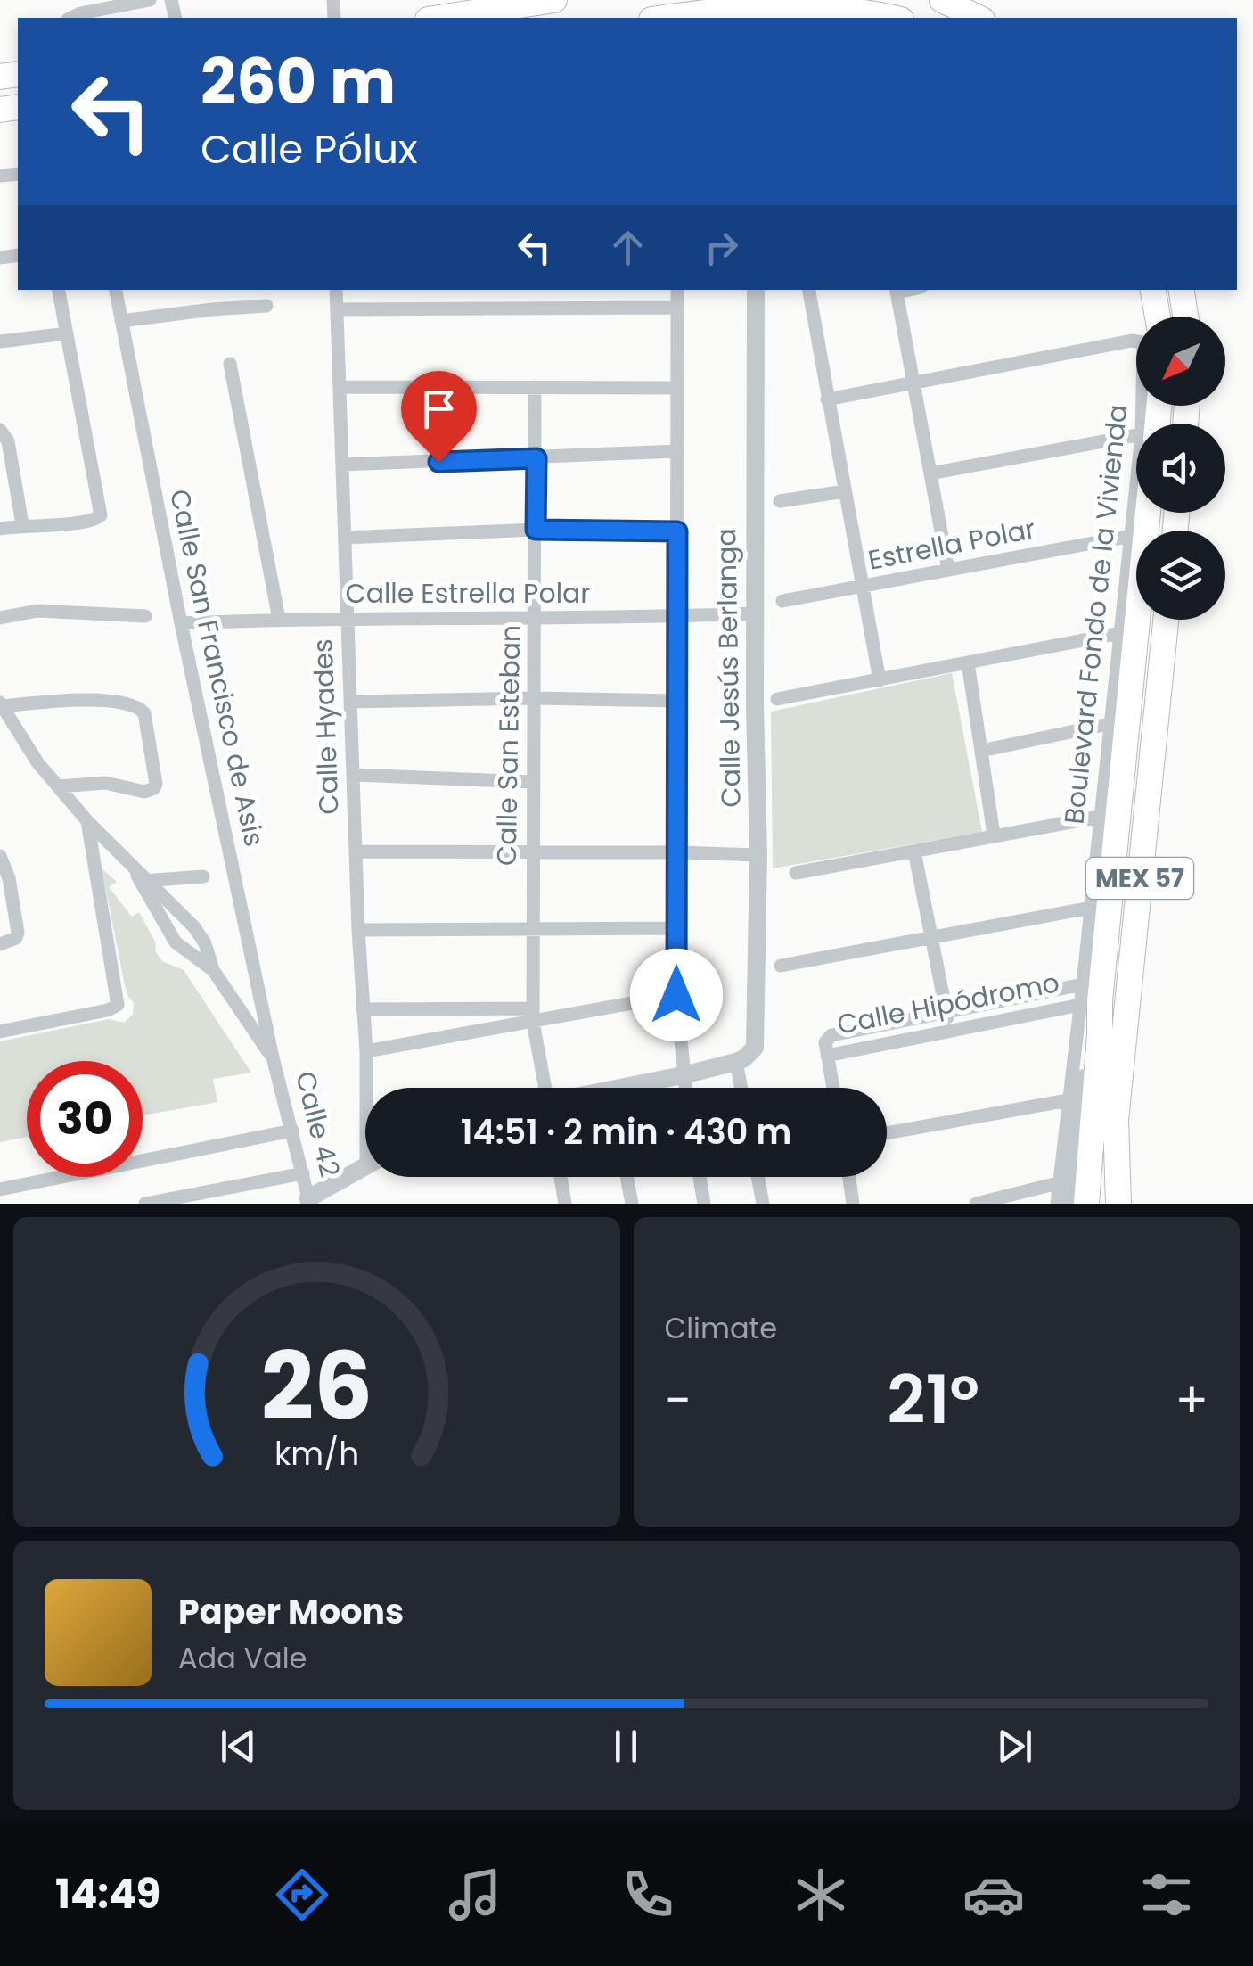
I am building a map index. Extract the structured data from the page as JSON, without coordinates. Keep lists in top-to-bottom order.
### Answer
{
  "streets": {
    "highway": ["MEX 57"],
    "street": [
      "Estrella Polar",
      "Calle Estrella Polar",
      "Boulevard Fondo de la Vivienda",
      "Calle San Francisco de Asis",
      "Calle Jesús Berlanga",
      "Calle Hyades",
      "Calle San Esteban",
      "Calle Hipódromo",
      "Calle 42"
    ]
  },
  "crossings": [
    ["Estrella Polar", "Boulevard Fondo de la Vivienda"],
    ["Calle Estrella Polar", "Calle San Francisco de Asis"],
    ["Calle Estrella Polar", "Calle Jesús Berlanga"],
    ["Calle Estrella Polar", "Calle Hyades"],
    ["Calle Estrella Polar", "Calle San Esteban"],
    ["Boulevard Fondo de la Vivienda", "MEX 57"],
    ["Boulevard Fondo de la Vivienda", "Calle Hipódromo"],
    ["Calle San Francisco de Asis", "Calle 42"],
    ["MEX 57", "Calle Hipódromo"]
  ],
  "north": "bottom left",
  "page": {
    "turn": ["260 m", "Calle Pólux"],
    "limit": "30",
    "trip": "14:51 · 2 min · 430 m",
    "tile": "Climate",
    "heat": ["−", "21°", "+"],
    "song": ["Paper Moons", "Ada Vale"],
    "tabs": "14:49",
    "gauge": ["26", "km/h"]
  }
}
